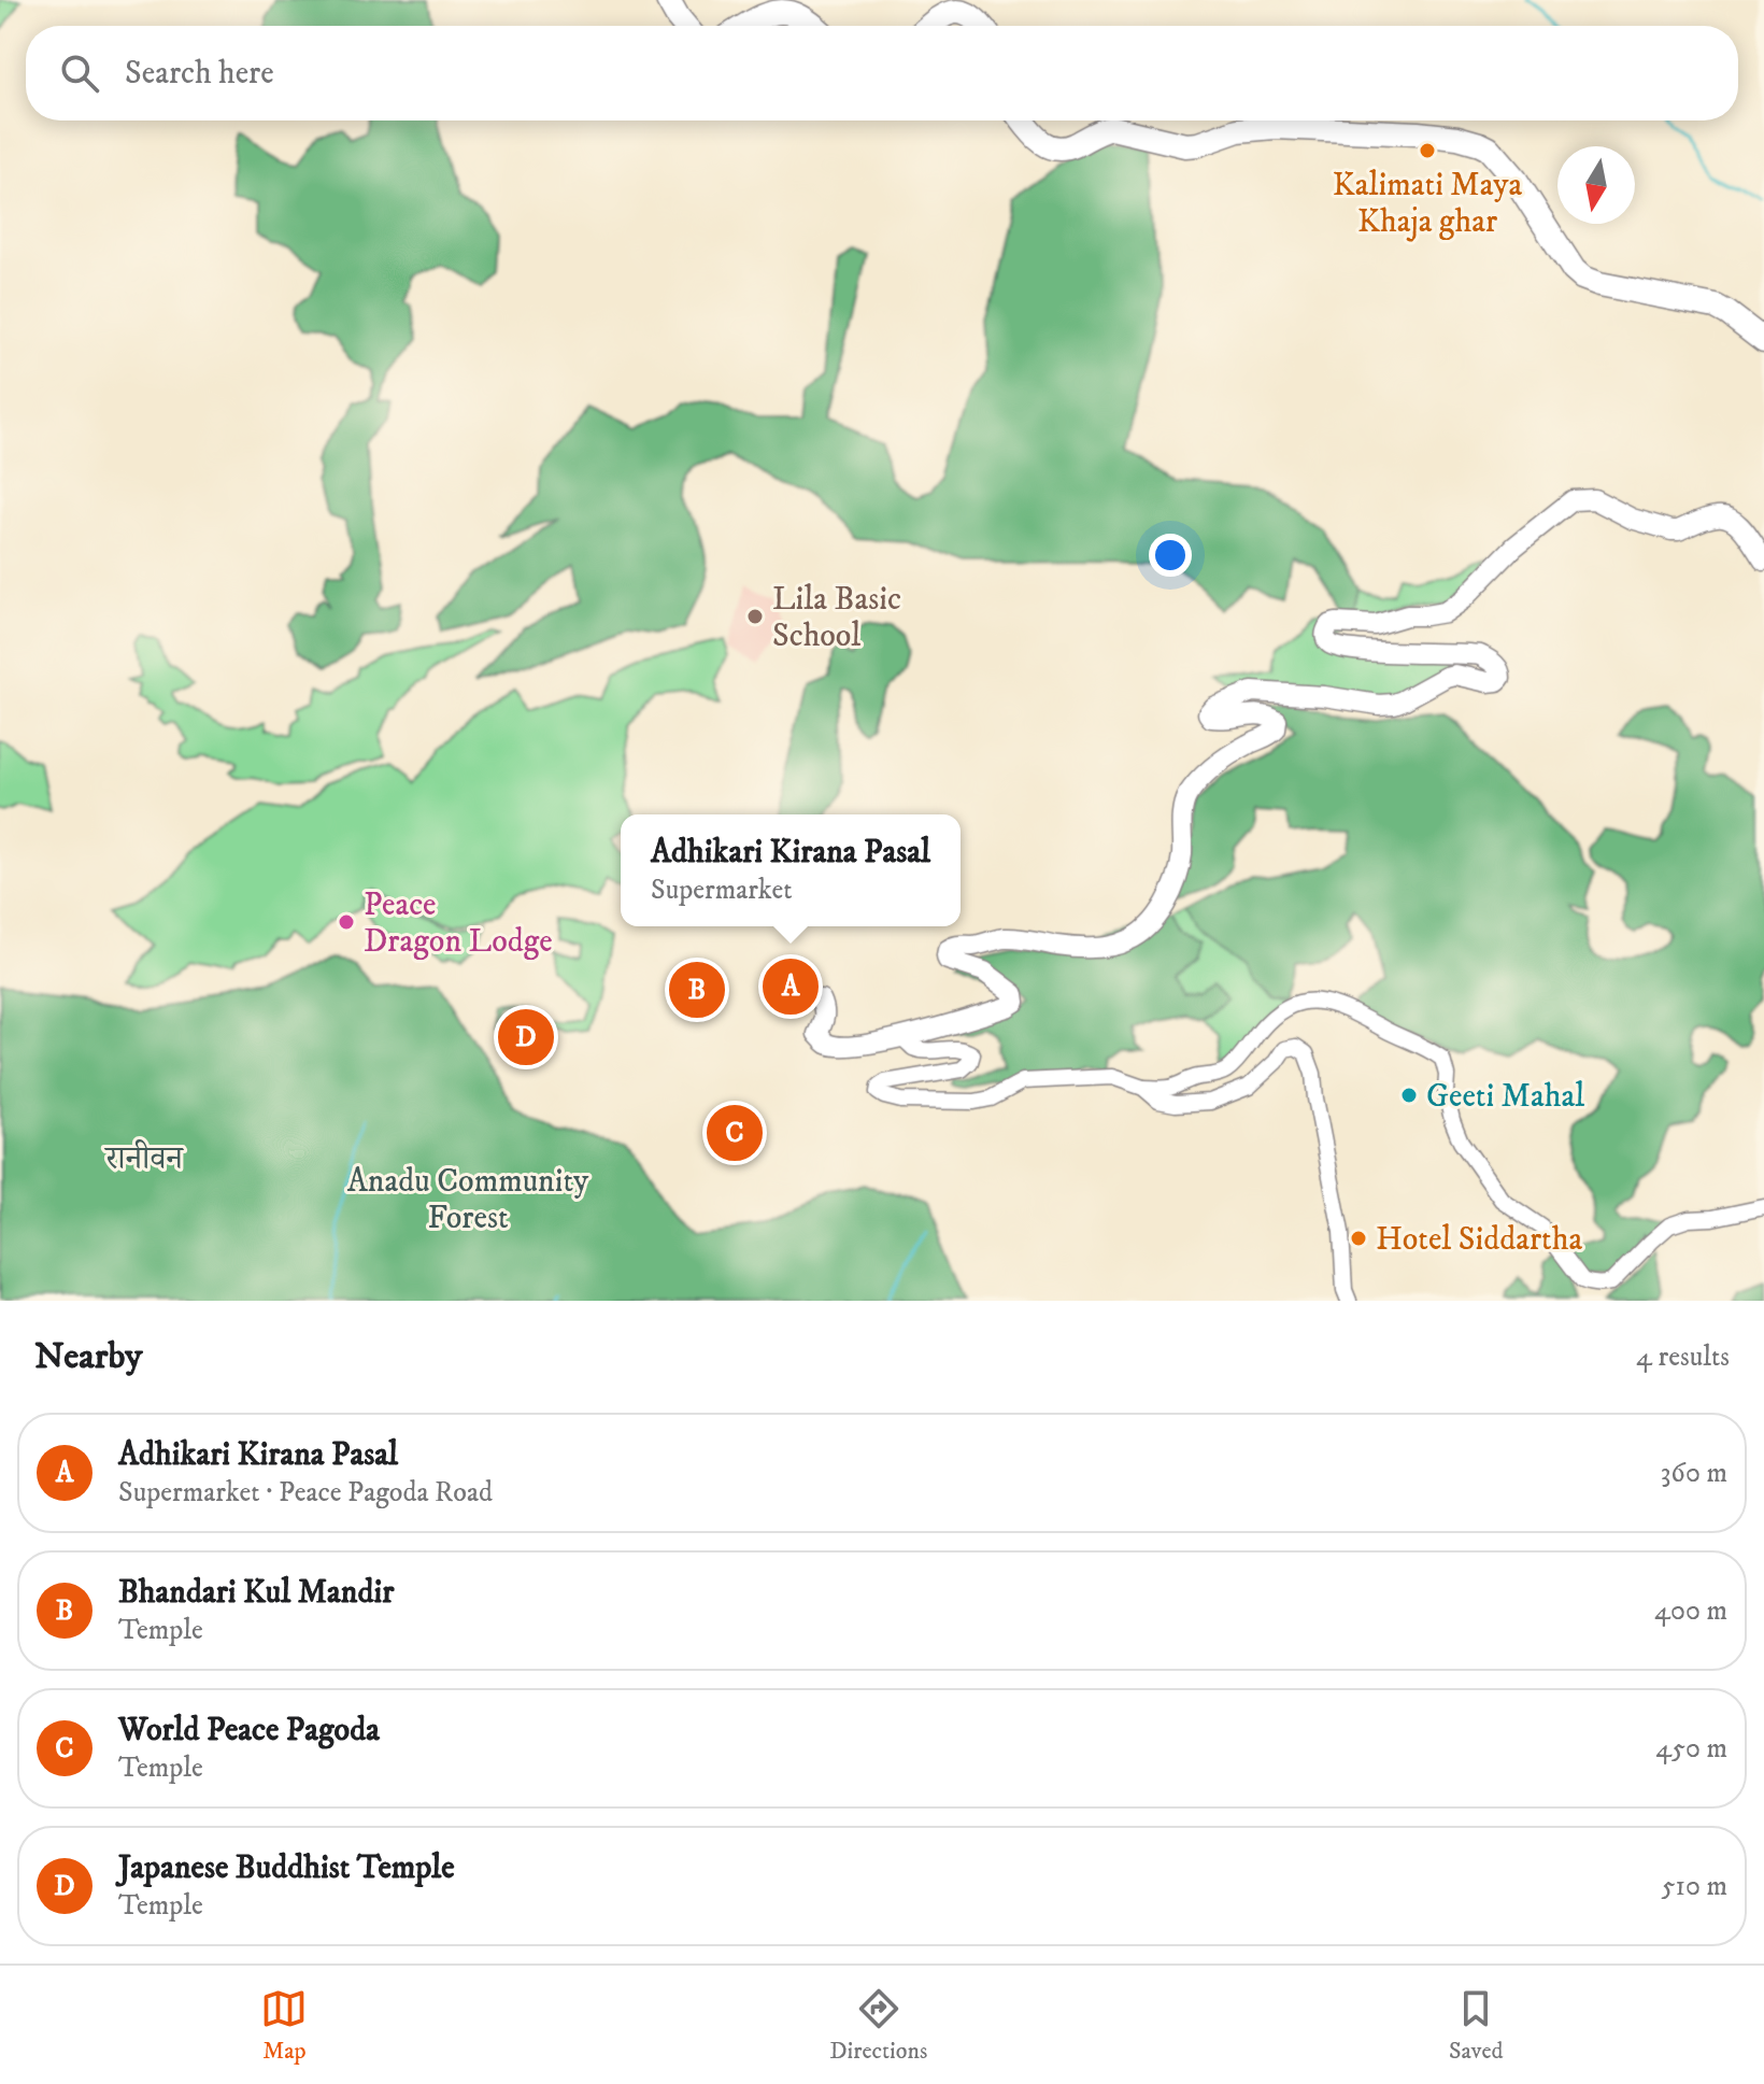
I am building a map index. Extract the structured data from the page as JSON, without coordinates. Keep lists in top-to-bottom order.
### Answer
{
  "parks": ["रानीवन", "Anadu Community Forest"],
  "places": [
    "Kalimati Maya Khaja ghar",
    "Lila Basic School",
    "Peace Dragon Lodge",
    "Geeti Mahal",
    "Hotel Siddartha"
  ],
  "north": "bottom",
  "page": {
    "search": "Search here",
    "popup": ["Adhikari Kirana Pasal", "Supermarket"],
    "pins": [
      "A",
      "B",
      "D",
      "C"
    ],
    "heading": ["Nearby", "4 results"],
    "list": [
      {
        "mark": "A",
        "name": "Adhikari Kirana Pasal",
        "note": "Supermarket · Peace Pagoda Road",
        "value": "360 m"
      },
      {
        "mark": "B",
        "name": "Bhandari Kul Mandir",
        "note": "Temple",
        "value": "400 m"
      },
      {
        "mark": "C",
        "name": "World Peace Pagoda",
        "note": "Temple",
        "value": "450 m"
      },
      {
        "mark": "D",
        "name": "Japanese Buddhist Temple",
        "note": "Temple",
        "value": "510 m"
      }
    ],
    "nav": ["Map", "Directions", "Saved"]
  }
}
